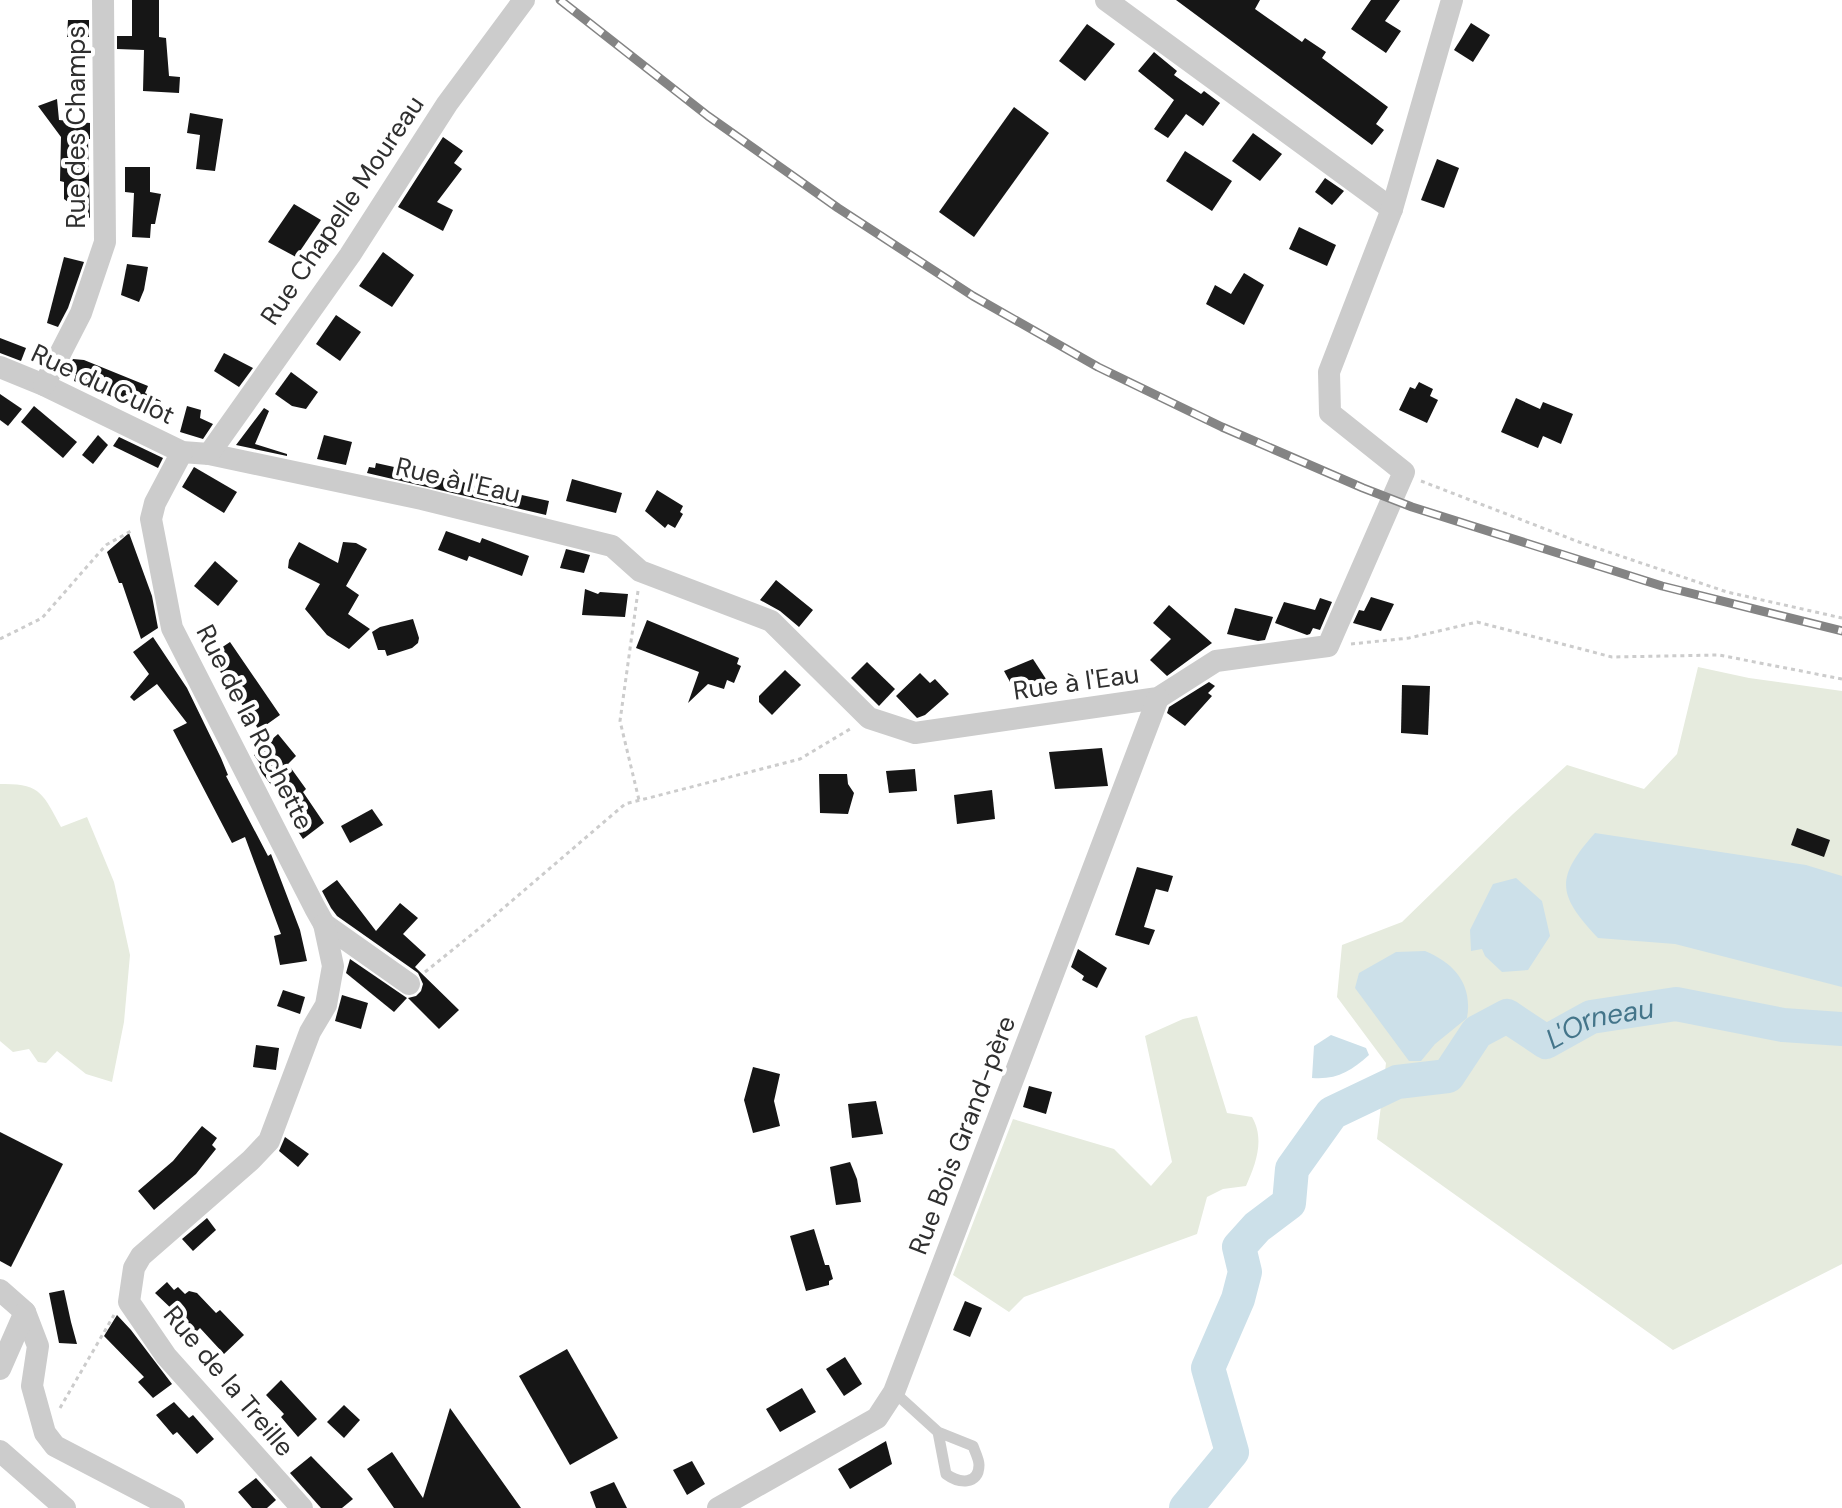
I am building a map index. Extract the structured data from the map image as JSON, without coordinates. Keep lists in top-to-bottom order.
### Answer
{
  "streets": {
    "street": [
      "Rue des Champs",
      "Rue Chapelle Moureau",
      "Rue du Culot",
      "Rue à l'Eau",
      "Rue de la Rochette",
      "Rue Bois Grand-père",
      "Rue de la Treille"
    ]
  },
  "crossings": [
    ["Rue des Champs", "Rue du Culot"],
    ["Rue Chapelle Moureau", "Rue à l'Eau"],
    ["Rue du Culot", "Rue à l'Eau"],
    ["Rue à l'Eau", "Rue Bois Grand-père"],
    ["Rue de la Rochette", "Rue de la Treille"]
  ],
  "water": ["L'Orneau"]
}
